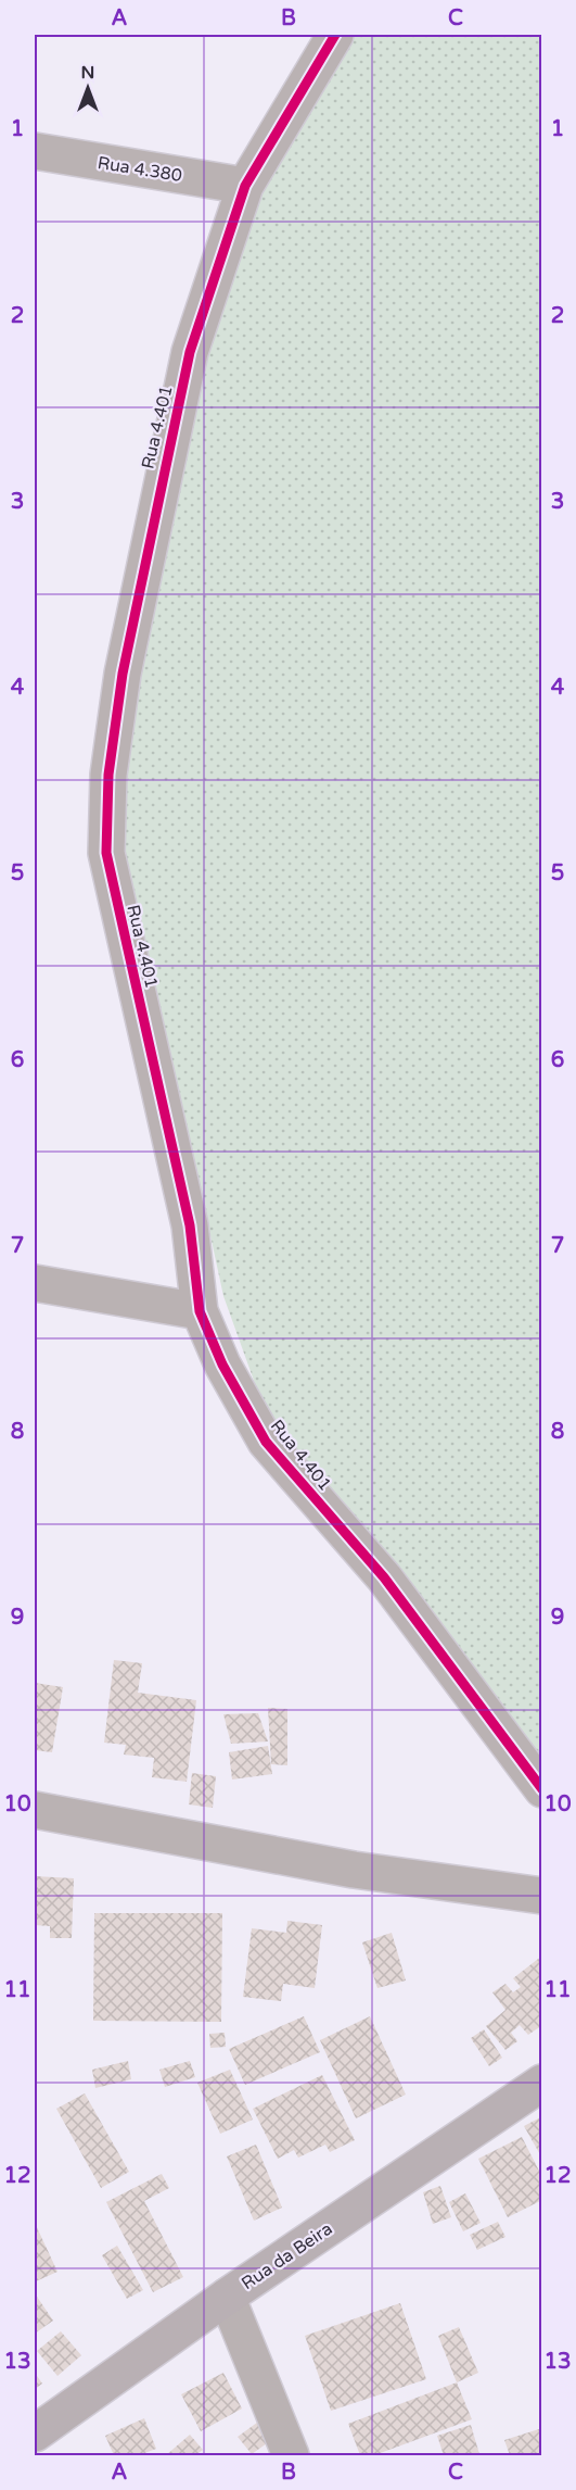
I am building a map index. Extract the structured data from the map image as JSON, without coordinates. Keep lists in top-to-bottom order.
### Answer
{
  "streets": {
    "main road": ["Rua da Beira"],
    "street": ["Rua 4.380", "Rua 4.401"]
  },
  "crossings": [
    ["Rua 4.380", "Rua 4.401"]
  ],
  "north": "top",
  "grid": {
    "columns": ["A", "B", "C"],
    "rows": [
      "1",
      "2",
      "3",
      "4",
      "5",
      "6",
      "7",
      "8",
      "9",
      "10",
      "11",
      "12",
      "13"
    ]
  }
}
